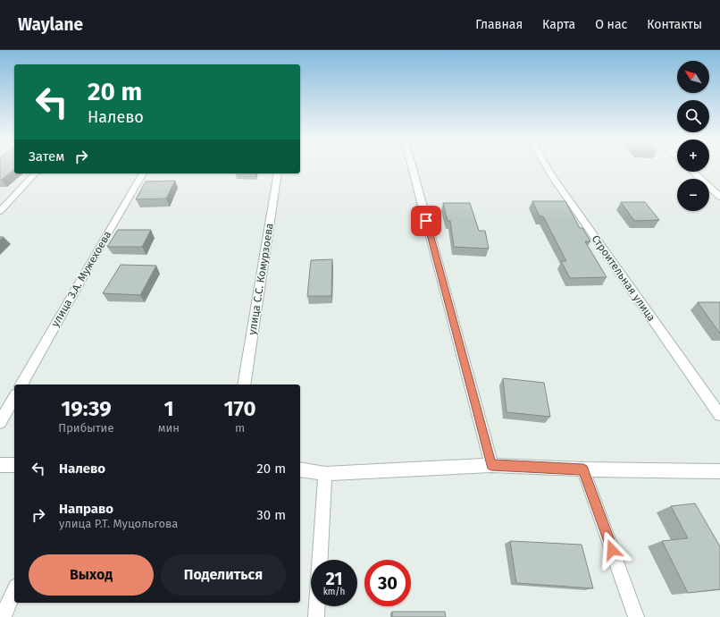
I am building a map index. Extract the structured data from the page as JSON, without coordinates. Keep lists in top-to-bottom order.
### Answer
{
  "streets": {
    "street": ["Строительная улица", "улица З.А. Мужехоева", "улица С.С. Комурзоева"]
  },
  "north": "top left",
  "page": {
    "header": "Waylane",
    "nav": [
      "Главная",
      "Карта",
      "О нас",
      "Контакты"
    ],
    "map_buttons": ["+", "−"],
    "turn": ["20 m", "Налево"],
    "then": "Затем",
    "eta": [
      "19:39",
      "Прибытие",
      "1",
      "мин",
      "170",
      "m"
    ],
    "list": [
      {
        "name": "Налево",
        "value": "20 m"
      },
      {
        "name": "Направо",
        "note": "улица Р.Т. Муцольгова",
        "value": "30 m"
      }
    ],
    "buttons": ["Выход", "Поделиться"],
    "speed": "21 km/h",
    "limit": "30"
  }
}
